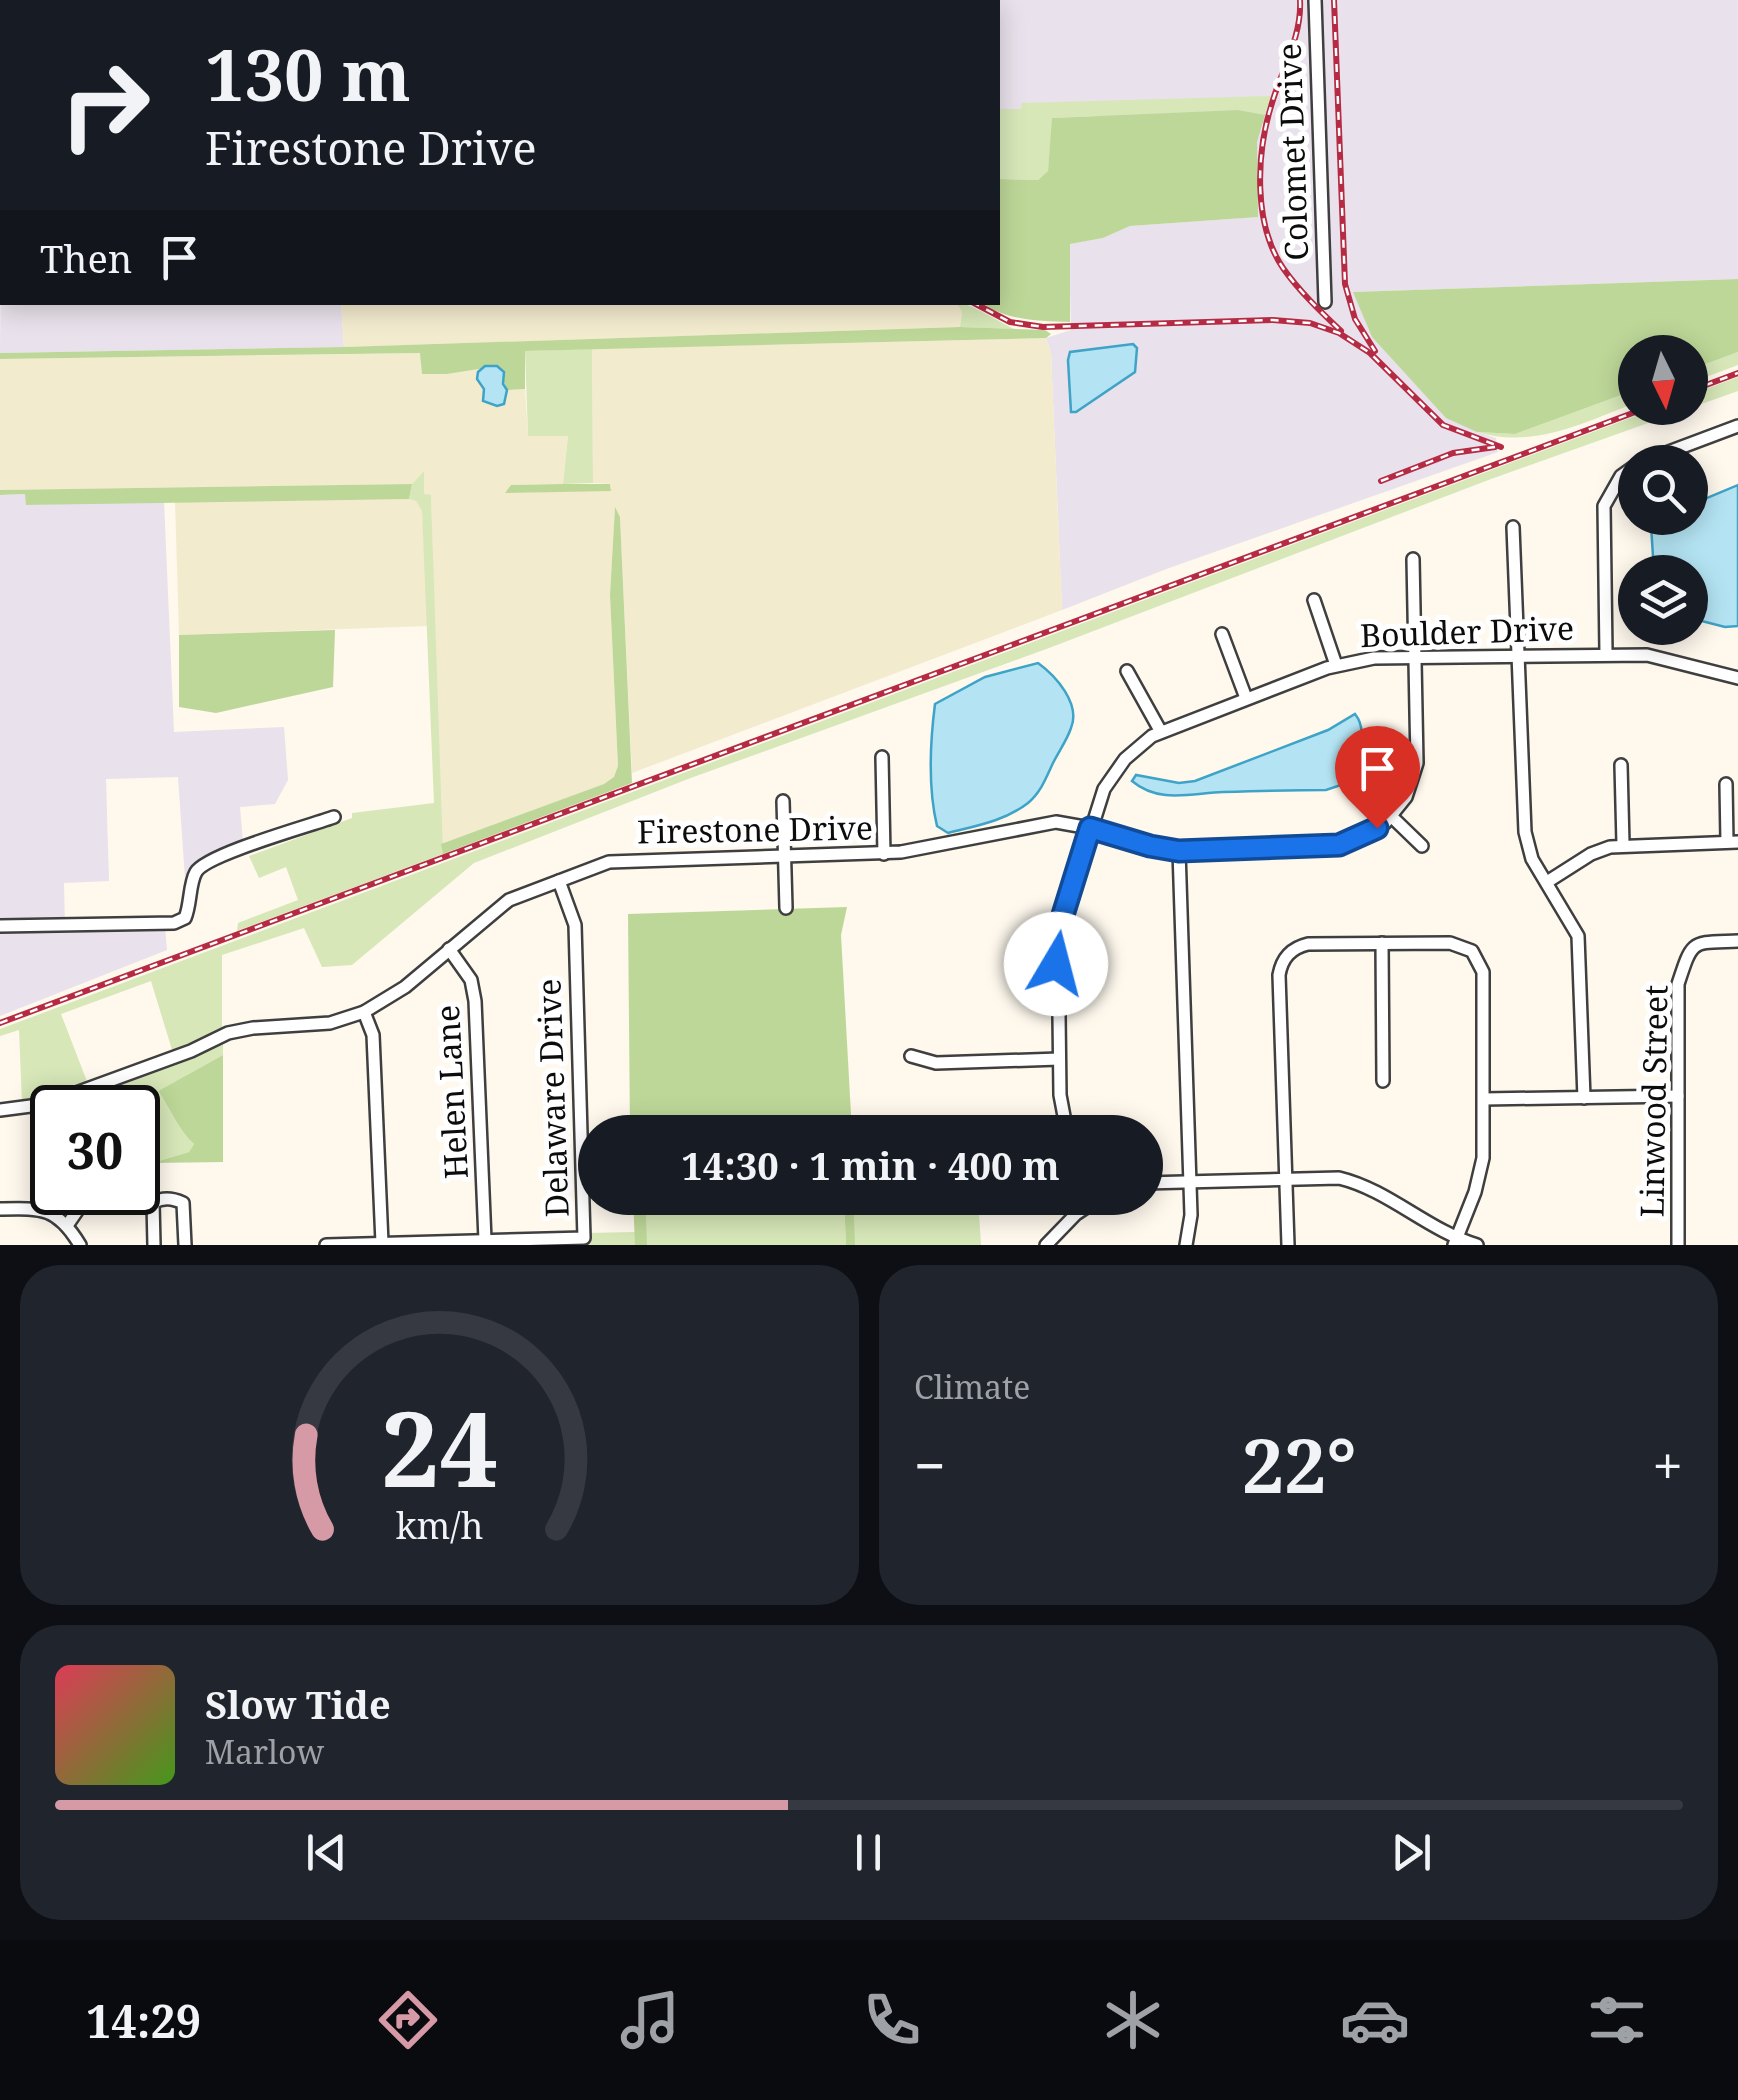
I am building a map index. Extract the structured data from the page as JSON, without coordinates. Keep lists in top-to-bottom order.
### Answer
{
  "streets": {
    "street": [
      "Colomet Drive",
      "Boulder Drive",
      "Firestone Drive",
      "Helen Lane",
      "Delaware Drive",
      "Linwood Street"
    ]
  },
  "crossings": [
    ["Boulder Drive", "Firestone Drive"],
    ["Firestone Drive", "Helen Lane"],
    ["Firestone Drive", "Delaware Drive"],
    ["Helen Lane", "Delaware Drive"]
  ],
  "north": "bottom",
  "page": {
    "turn": ["130 m", "Firestone Drive"],
    "then": "Then",
    "limit": "30",
    "trip": "14:30 · 1 min · 400 m",
    "tile": "Climate",
    "heat": ["−", "22°", "+"],
    "song": ["Slow Tide", "Marlow"],
    "tabs": "14:29",
    "gauge": ["24", "km/h"]
  }
}
